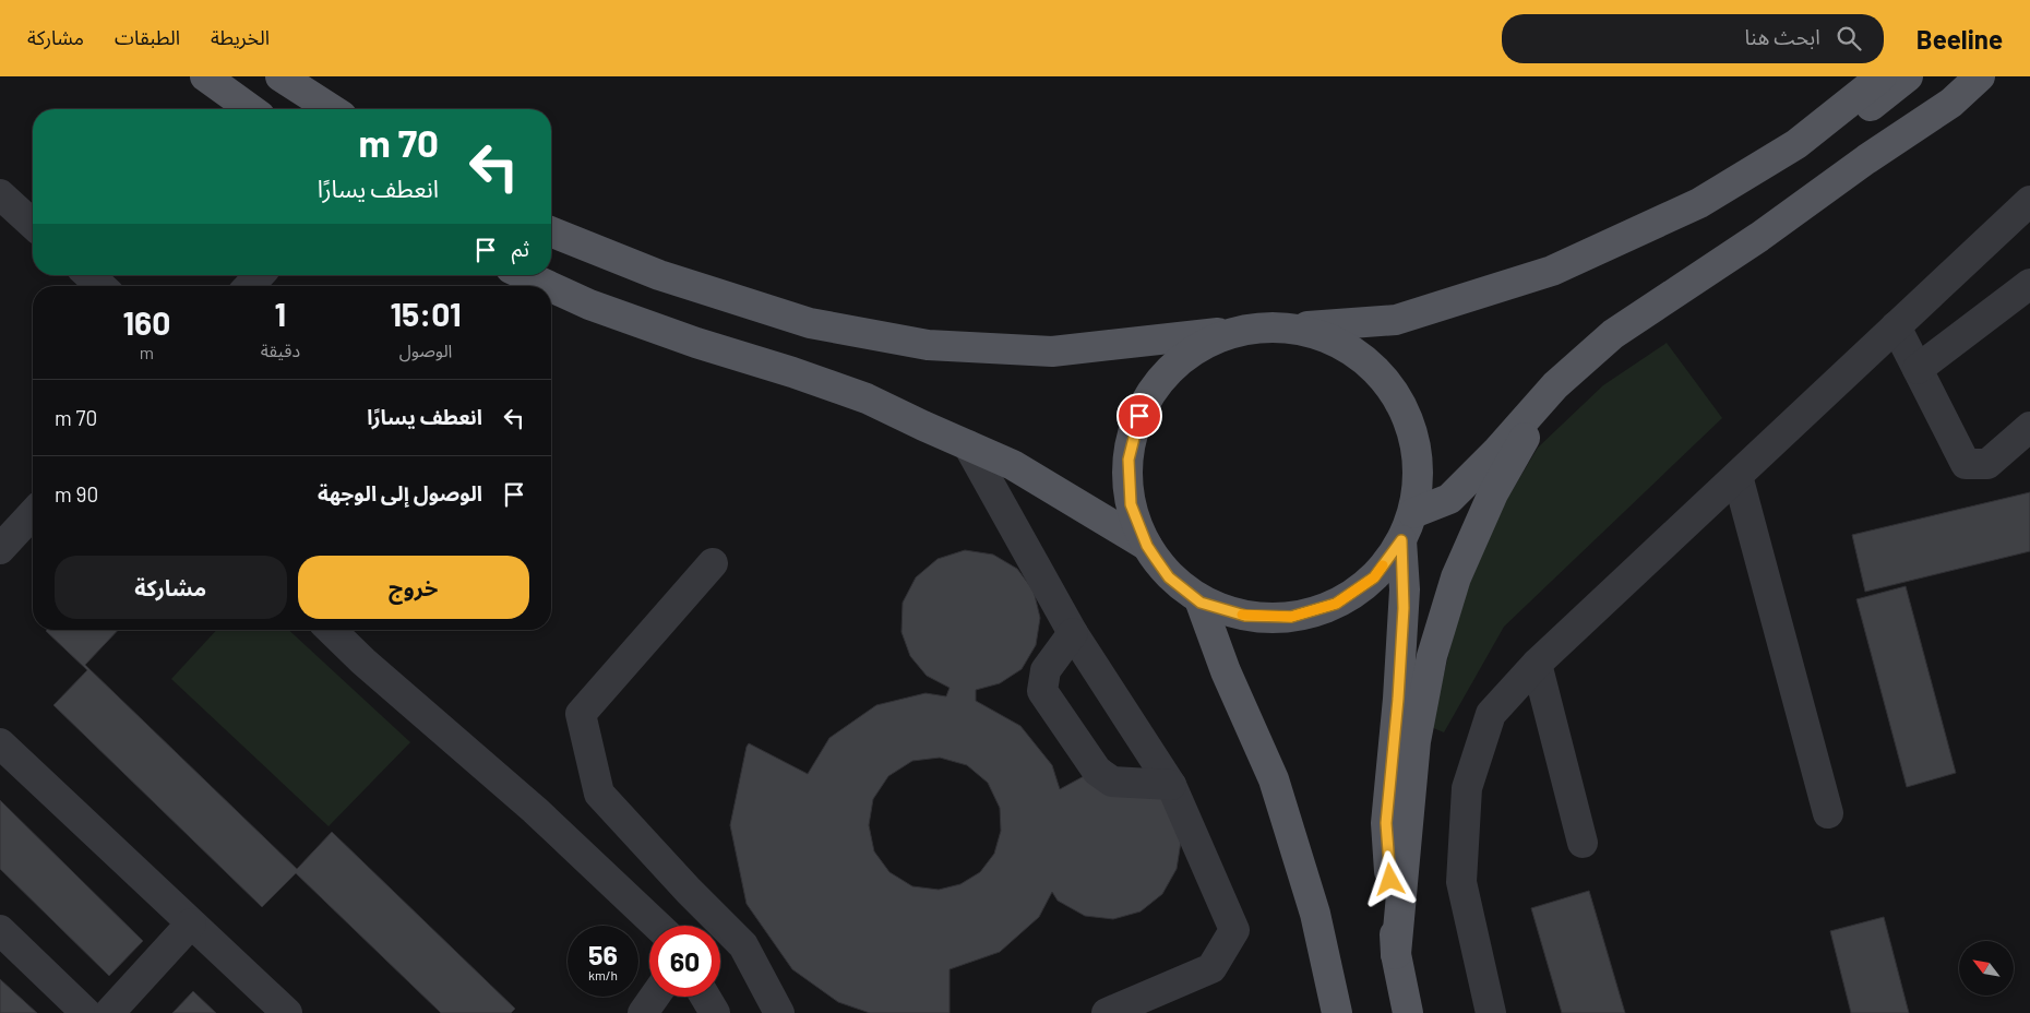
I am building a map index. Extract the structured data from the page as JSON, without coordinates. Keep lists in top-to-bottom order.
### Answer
{
  "north": "top left",
  "page": {
    "header": "Beeline",
    "search": "ابحث هنا",
    "nav": ["الخريطة", "الطبقات", "مشاركة"],
    "turn": ["70 m", "انعطف يسارًا"],
    "then": "ثم",
    "eta": [
      "15:01",
      "الوصول",
      "1",
      "دقيقة",
      "160",
      "m"
    ],
    "list": [
      {
        "name": "انعطف يسارًا",
        "value": "70 m"
      },
      {
        "name": "الوصول إلى الوجهة",
        "value": "90 m"
      }
    ],
    "buttons": ["خروج", "مشاركة"],
    "speed": "56 km/h",
    "limit": "60"
  }
}
